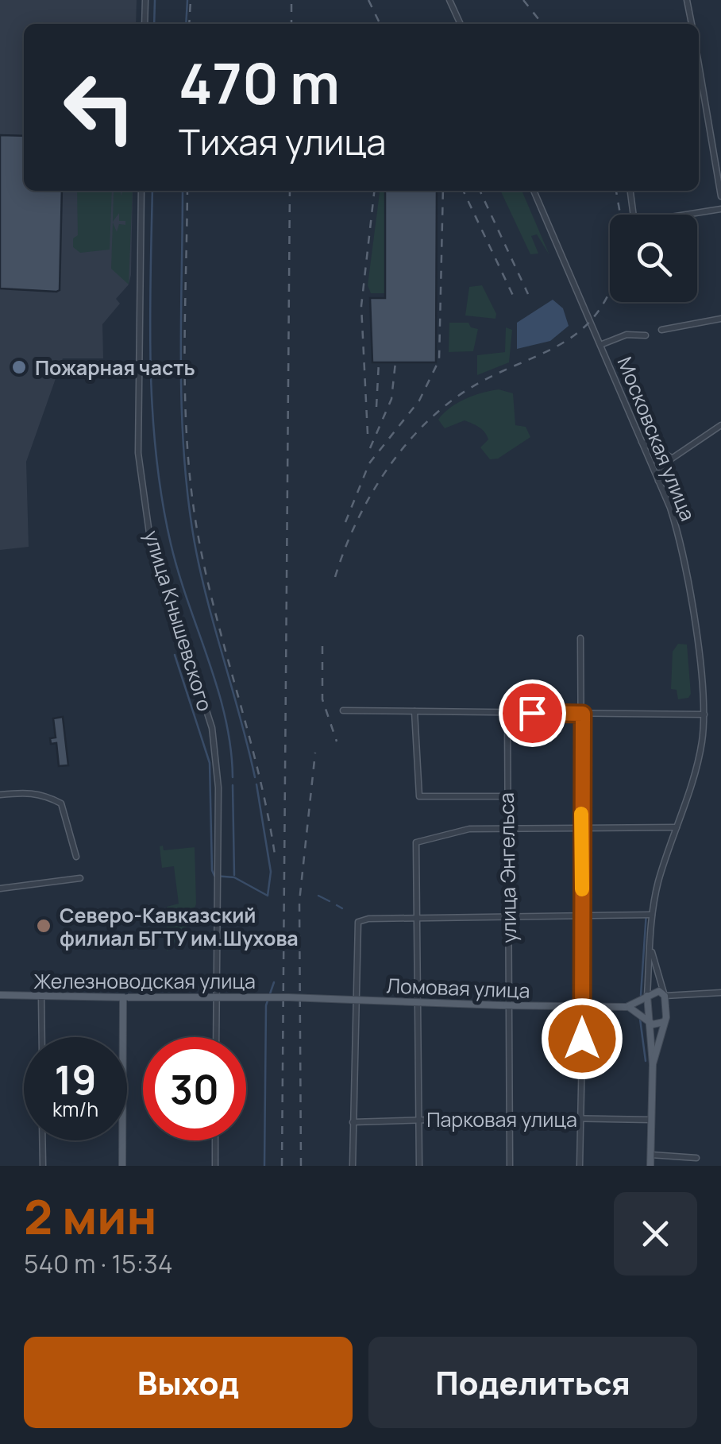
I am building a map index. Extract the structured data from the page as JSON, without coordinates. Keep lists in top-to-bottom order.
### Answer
{
  "streets": {
    "main road": ["Московская улица", "Железноводская улица", "Ломовая улица"],
    "street": ["улица Кнышевского", "улица Энгельса", "Парковая улица"]
  },
  "crossings": [
    ["Московская улица", "Парковая улица"],
    ["улица Энгельса", "Ломовая улица"],
    ["улица Энгельса", "Парковая улица"],
    ["Железноводская улица", "Ломовая улица"]
  ],
  "places": ["Пожарная часть", "Северо-Кавказский филиал БГТУ им.Шухова"],
  "page": {
    "turn": ["470 m", "Тихая улица"],
    "speed": "19 km/h",
    "limit": "30",
    "heading": ["2 мин", "540 m · 15:34"],
    "buttons": ["Выход", "Поделиться"]
  }
}
